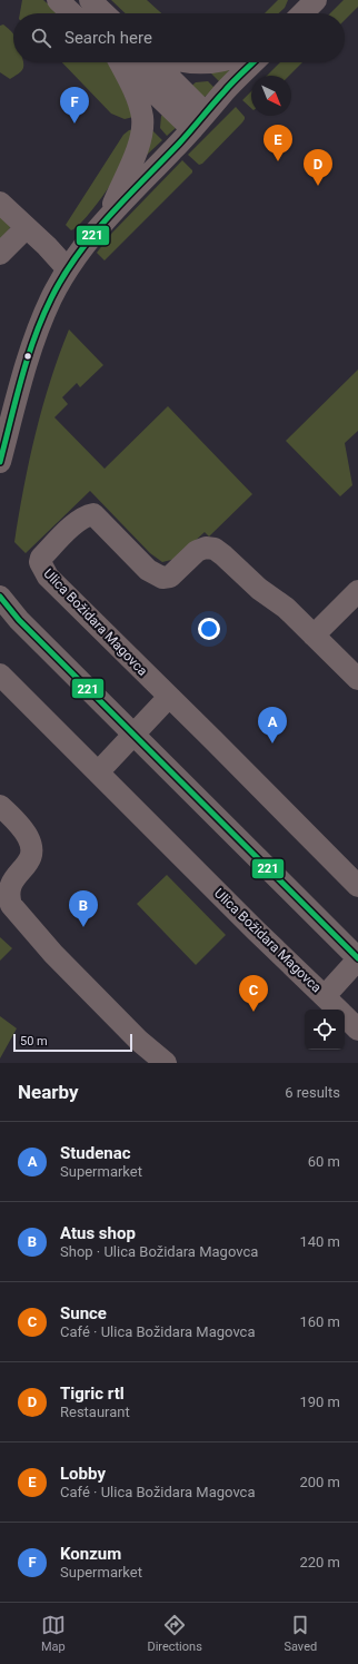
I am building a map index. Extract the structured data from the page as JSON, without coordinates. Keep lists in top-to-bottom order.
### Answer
{
  "streets": {
    "street": ["Ulica Božidara Magovca"]
  },
  "lines": ["transit line 221"],
  "scale_bar": "50 m",
  "north": "bottom right",
  "page": {
    "search": "Search here",
    "pins": [
      "F",
      "E",
      "D",
      "A",
      "B",
      "C"
    ],
    "scale": "50 m",
    "heading": ["Nearby", "6 results"],
    "list": [
      {
        "mark": "A",
        "name": "Studenac",
        "note": "Supermarket",
        "value": "60 m"
      },
      {
        "mark": "B",
        "name": "Atus shop",
        "note": "Shop · Ulica Božidara Magovca",
        "value": "140 m"
      },
      {
        "mark": "C",
        "name": "Sunce",
        "note": "Café · Ulica Božidara Magovca",
        "value": "160 m"
      },
      {
        "mark": "D",
        "name": "Tigric rtl",
        "note": "Restaurant",
        "value": "190 m"
      },
      {
        "mark": "E",
        "name": "Lobby",
        "note": "Café · Ulica Božidara Magovca",
        "value": "200 m"
      },
      {
        "mark": "F",
        "name": "Konzum",
        "note": "Supermarket",
        "value": "220 m"
      }
    ],
    "nav": ["Map", "Directions", "Saved"]
  }
}
